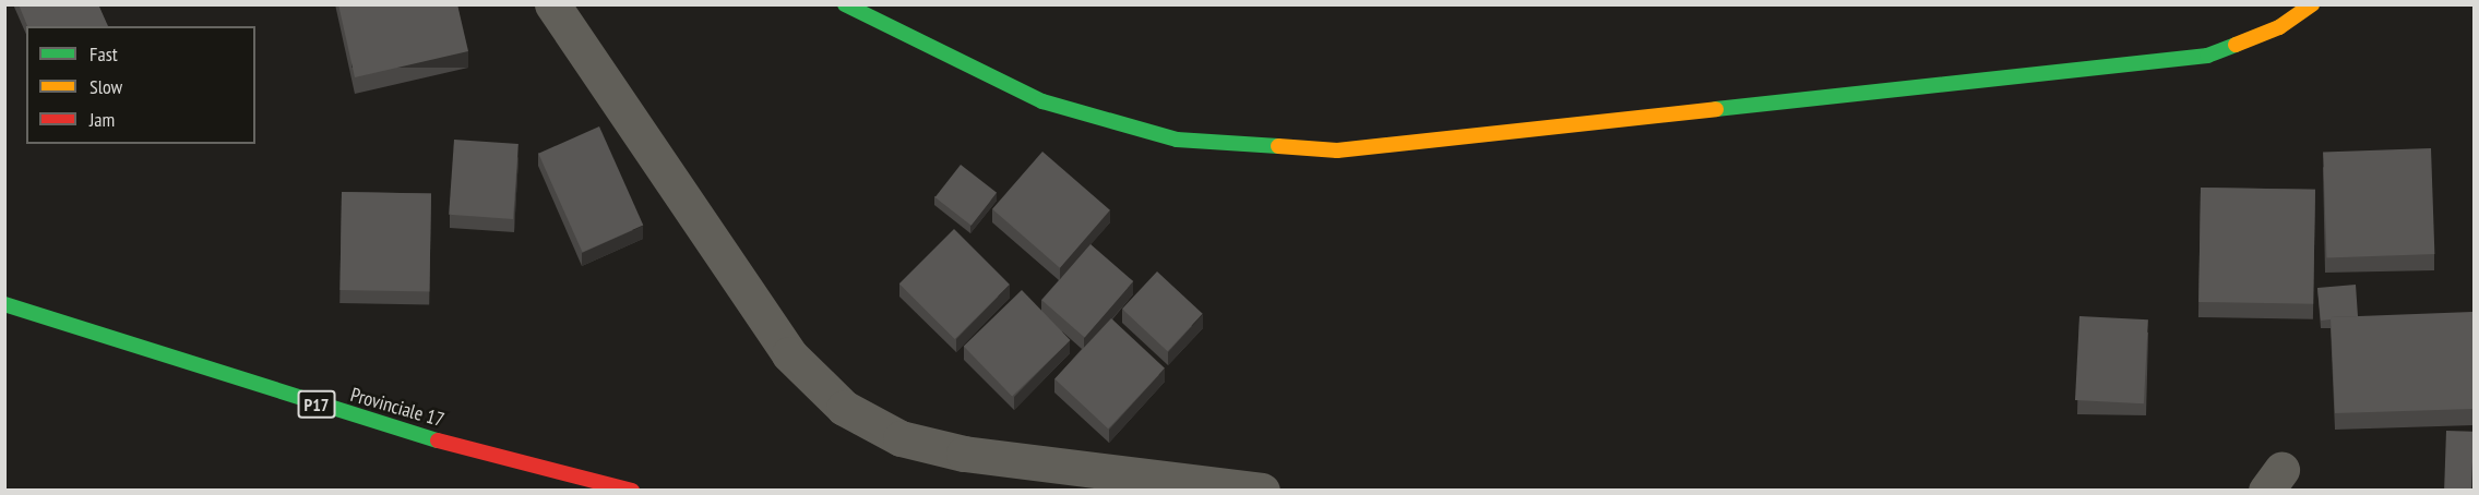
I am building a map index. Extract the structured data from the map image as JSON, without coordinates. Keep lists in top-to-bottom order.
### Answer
{
  "streets": {
    "street": ["P17", "Provinciale 17"]
  },
  "legend": ["Fast", "Slow", "Jam"]
}
